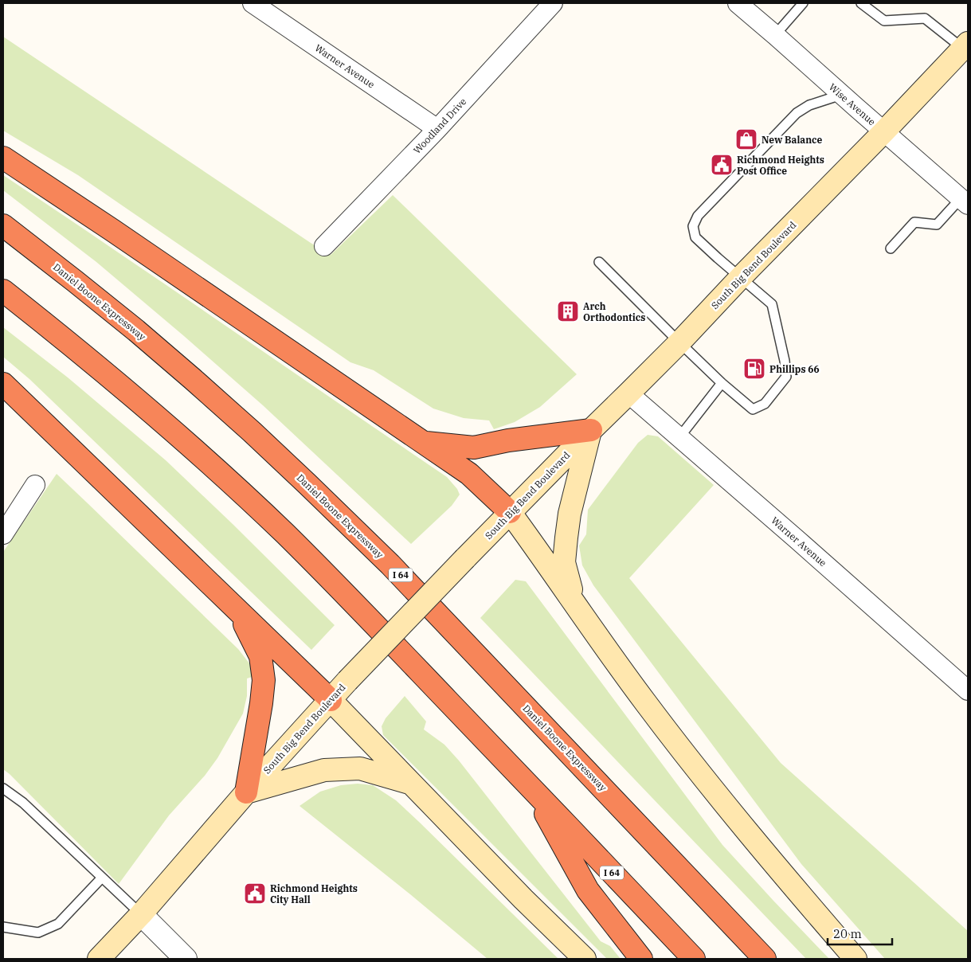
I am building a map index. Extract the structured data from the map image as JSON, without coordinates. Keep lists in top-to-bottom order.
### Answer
{
  "streets": {
    "highway": ["Daniel Boone Expressway", "I 64"],
    "main road": ["South Big Bend Boulevard"],
    "street": ["Warner Avenue", "Wise Avenue", "Woodland Drive"]
  },
  "crossings": [
    ["Warner Avenue", "Woodland Drive"],
    ["Warner Avenue", "South Big Bend Boulevard"],
    ["Wise Avenue", "South Big Bend Boulevard"]
  ],
  "places": {
    "shop": ["New Balance"],
    "public building": ["Richmond Heights Post Office", "Richmond Heights City Hall"],
    "building": ["Arch Orthodontics"],
    "fuel station": ["Phillips 66"]
  },
  "scale_bar": "20 m"
}
